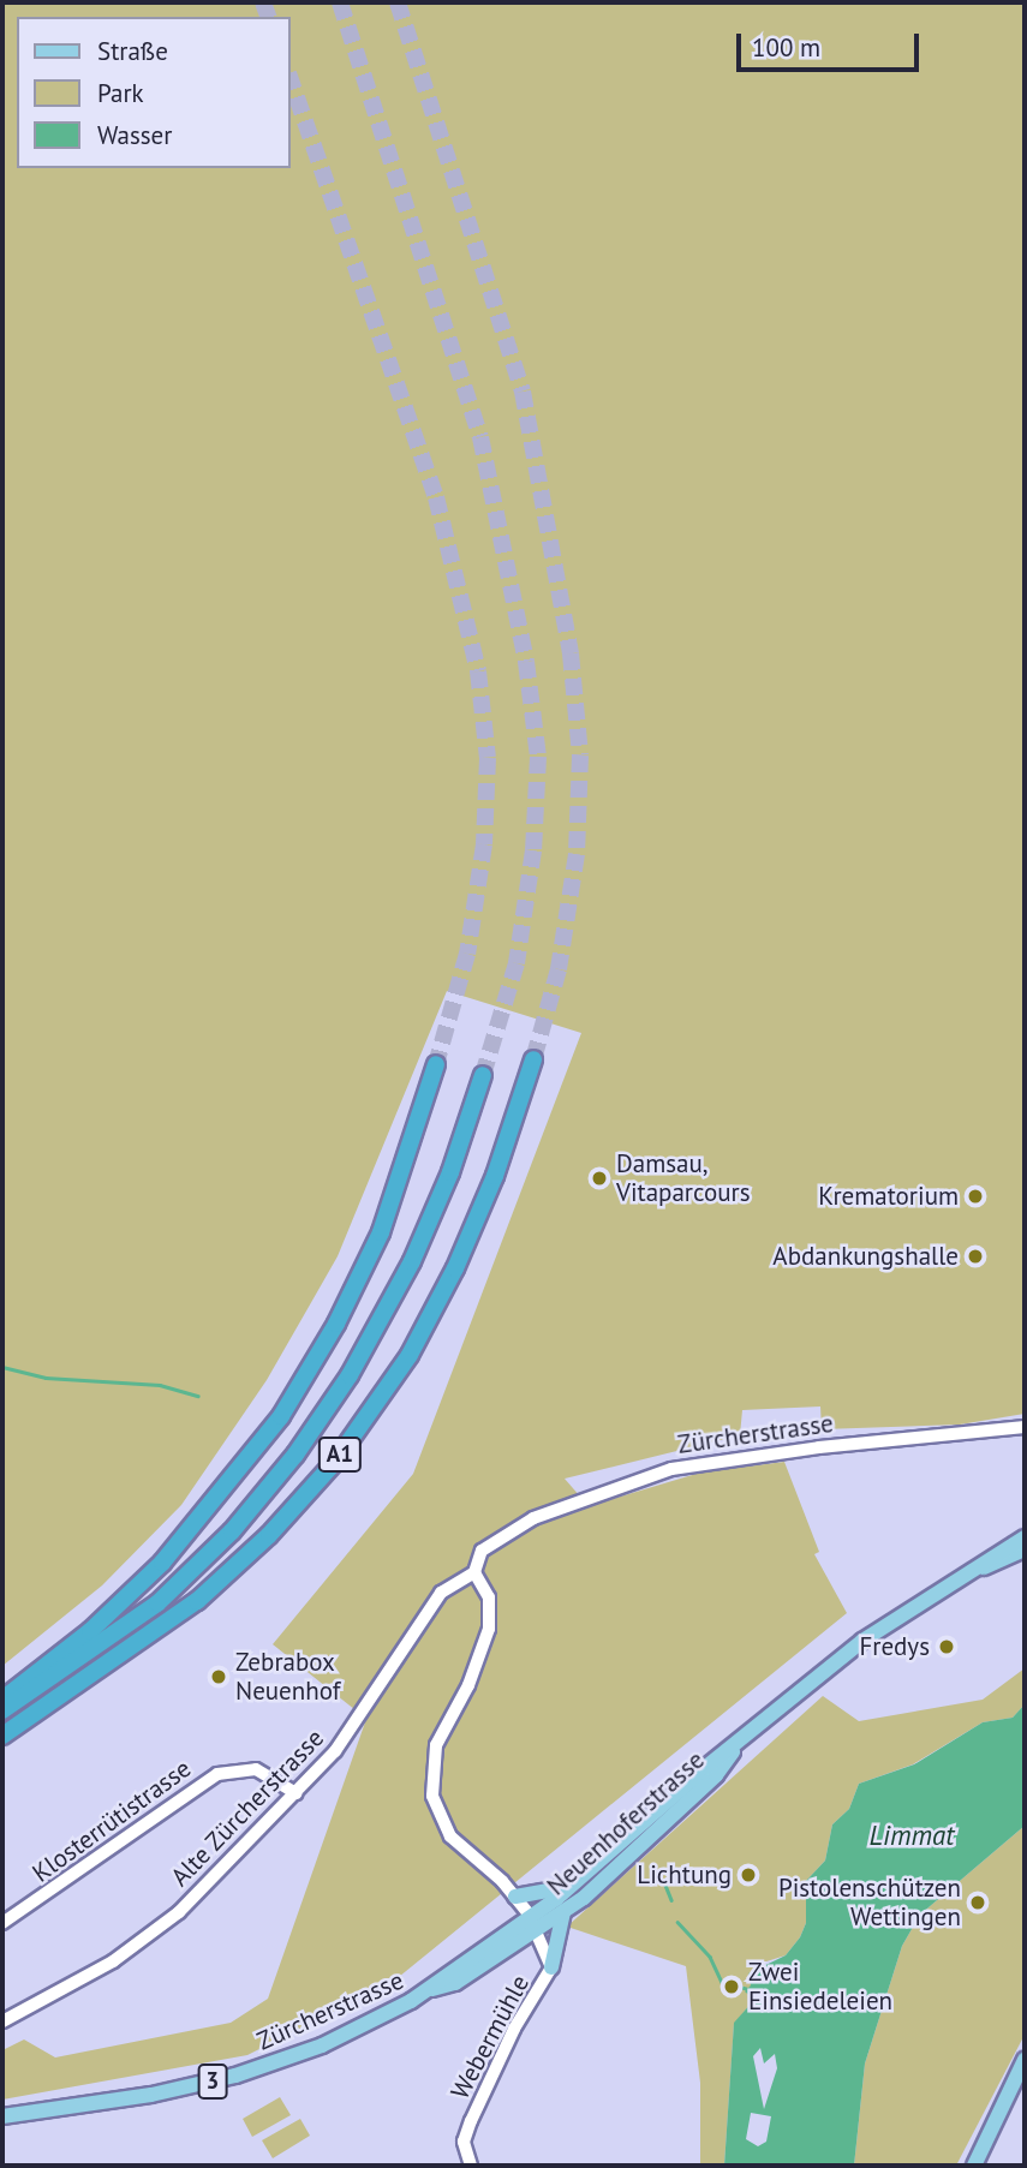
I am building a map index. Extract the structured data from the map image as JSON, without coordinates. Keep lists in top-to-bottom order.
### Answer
{
  "streets": {
    "highway": ["A1"],
    "main road": ["Zürcherstrasse", "Neuenhoferstrasse", "3"],
    "street": ["Alte Zürcherstrasse", "Klosterrütistrasse", "Webermühle"]
  },
  "crossings": [
    ["Zürcherstrasse", "Alte Zürcherstrasse"],
    ["Zürcherstrasse", "Neuenhoferstrasse"],
    ["Zürcherstrasse", "Webermühle"],
    ["Alte Zürcherstrasse", "Klosterrütistrasse"],
    ["Alte Zürcherstrasse", "Webermühle"],
    ["Neuenhoferstrasse", "Webermühle"]
  ],
  "water": ["Limmat"],
  "places": [
    "Damsau, Vitaparcours",
    "Krematorium",
    "Abdankungshalle",
    "Fredys",
    "Zebrabox Neuenhof",
    "Lichtung",
    "Pistolenschützen Wettingen",
    "Zwei Einsiedeleien"
  ],
  "legend": ["Straße", "Park", "Wasser"],
  "scale_bar": "100 m"
}
